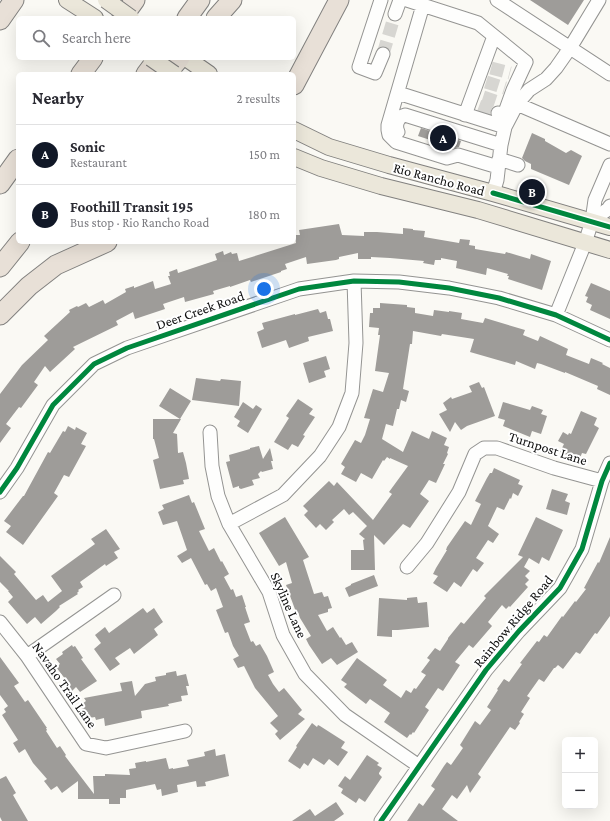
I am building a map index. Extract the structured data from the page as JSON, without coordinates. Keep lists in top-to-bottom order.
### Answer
{
  "streets": {
    "main road": ["Rio Rancho Road"],
    "street": [
      "Deer Creek Road",
      "Turnpost Lane",
      "Skyline Lane",
      "Rainbow Ridge Road",
      "Navaho Trail Lane"
    ]
  },
  "crossings": [
    ["Turnpost Lane", "Rainbow Ridge Road"],
    ["Skyline Lane", "Rainbow Ridge Road"]
  ],
  "page": {
    "search": "Search here",
    "heading": ["Nearby", "2 results"],
    "pins": ["A", "B"],
    "list": [
      {
        "mark": "A",
        "name": "Sonic",
        "note": "Restaurant",
        "value": "150 m"
      },
      {
        "mark": "B",
        "name": "Foothill Transit 195",
        "note": "Bus stop · Rio Rancho Road",
        "value": "180 m"
      }
    ],
    "map_buttons": ["+", "−"]
  }
}
